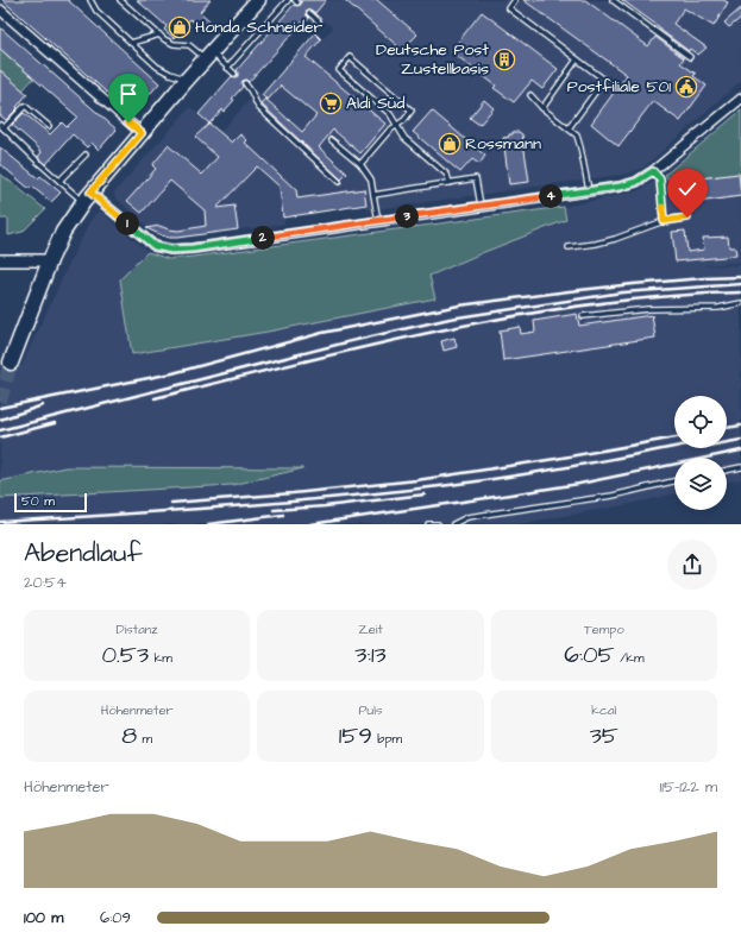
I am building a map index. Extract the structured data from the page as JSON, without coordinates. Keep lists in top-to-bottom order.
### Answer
{
  "places": {
    "shop": ["Honda Schneider", "Rossmann"],
    "building": ["Deutsche Post Zustellbasis"],
    "public building": ["Postfiliale 501"],
    "supermarket": ["Aldi Süd"]
  },
  "scale_bar": "50 m",
  "page": {
    "pins": [
      "4",
      "3",
      "1",
      "2"
    ],
    "scale": "50 m",
    "heading": ["Abendlauf", "20:54"],
    "stats": [
      ["Distanz", "0.53 km"],
      ["Zeit", "3:13"],
      ["Tempo", "6:05 /km"],
      ["Höhenmeter", "8 m"],
      ["Puls", "159 bpm"],
      ["kcal", "35"]
    ],
    "chart": ["Höhenmeter", "115–122 m"],
    "list": [
      {
        "name": "100 m",
        "note": "6:09"
      }
    ]
  }
}
